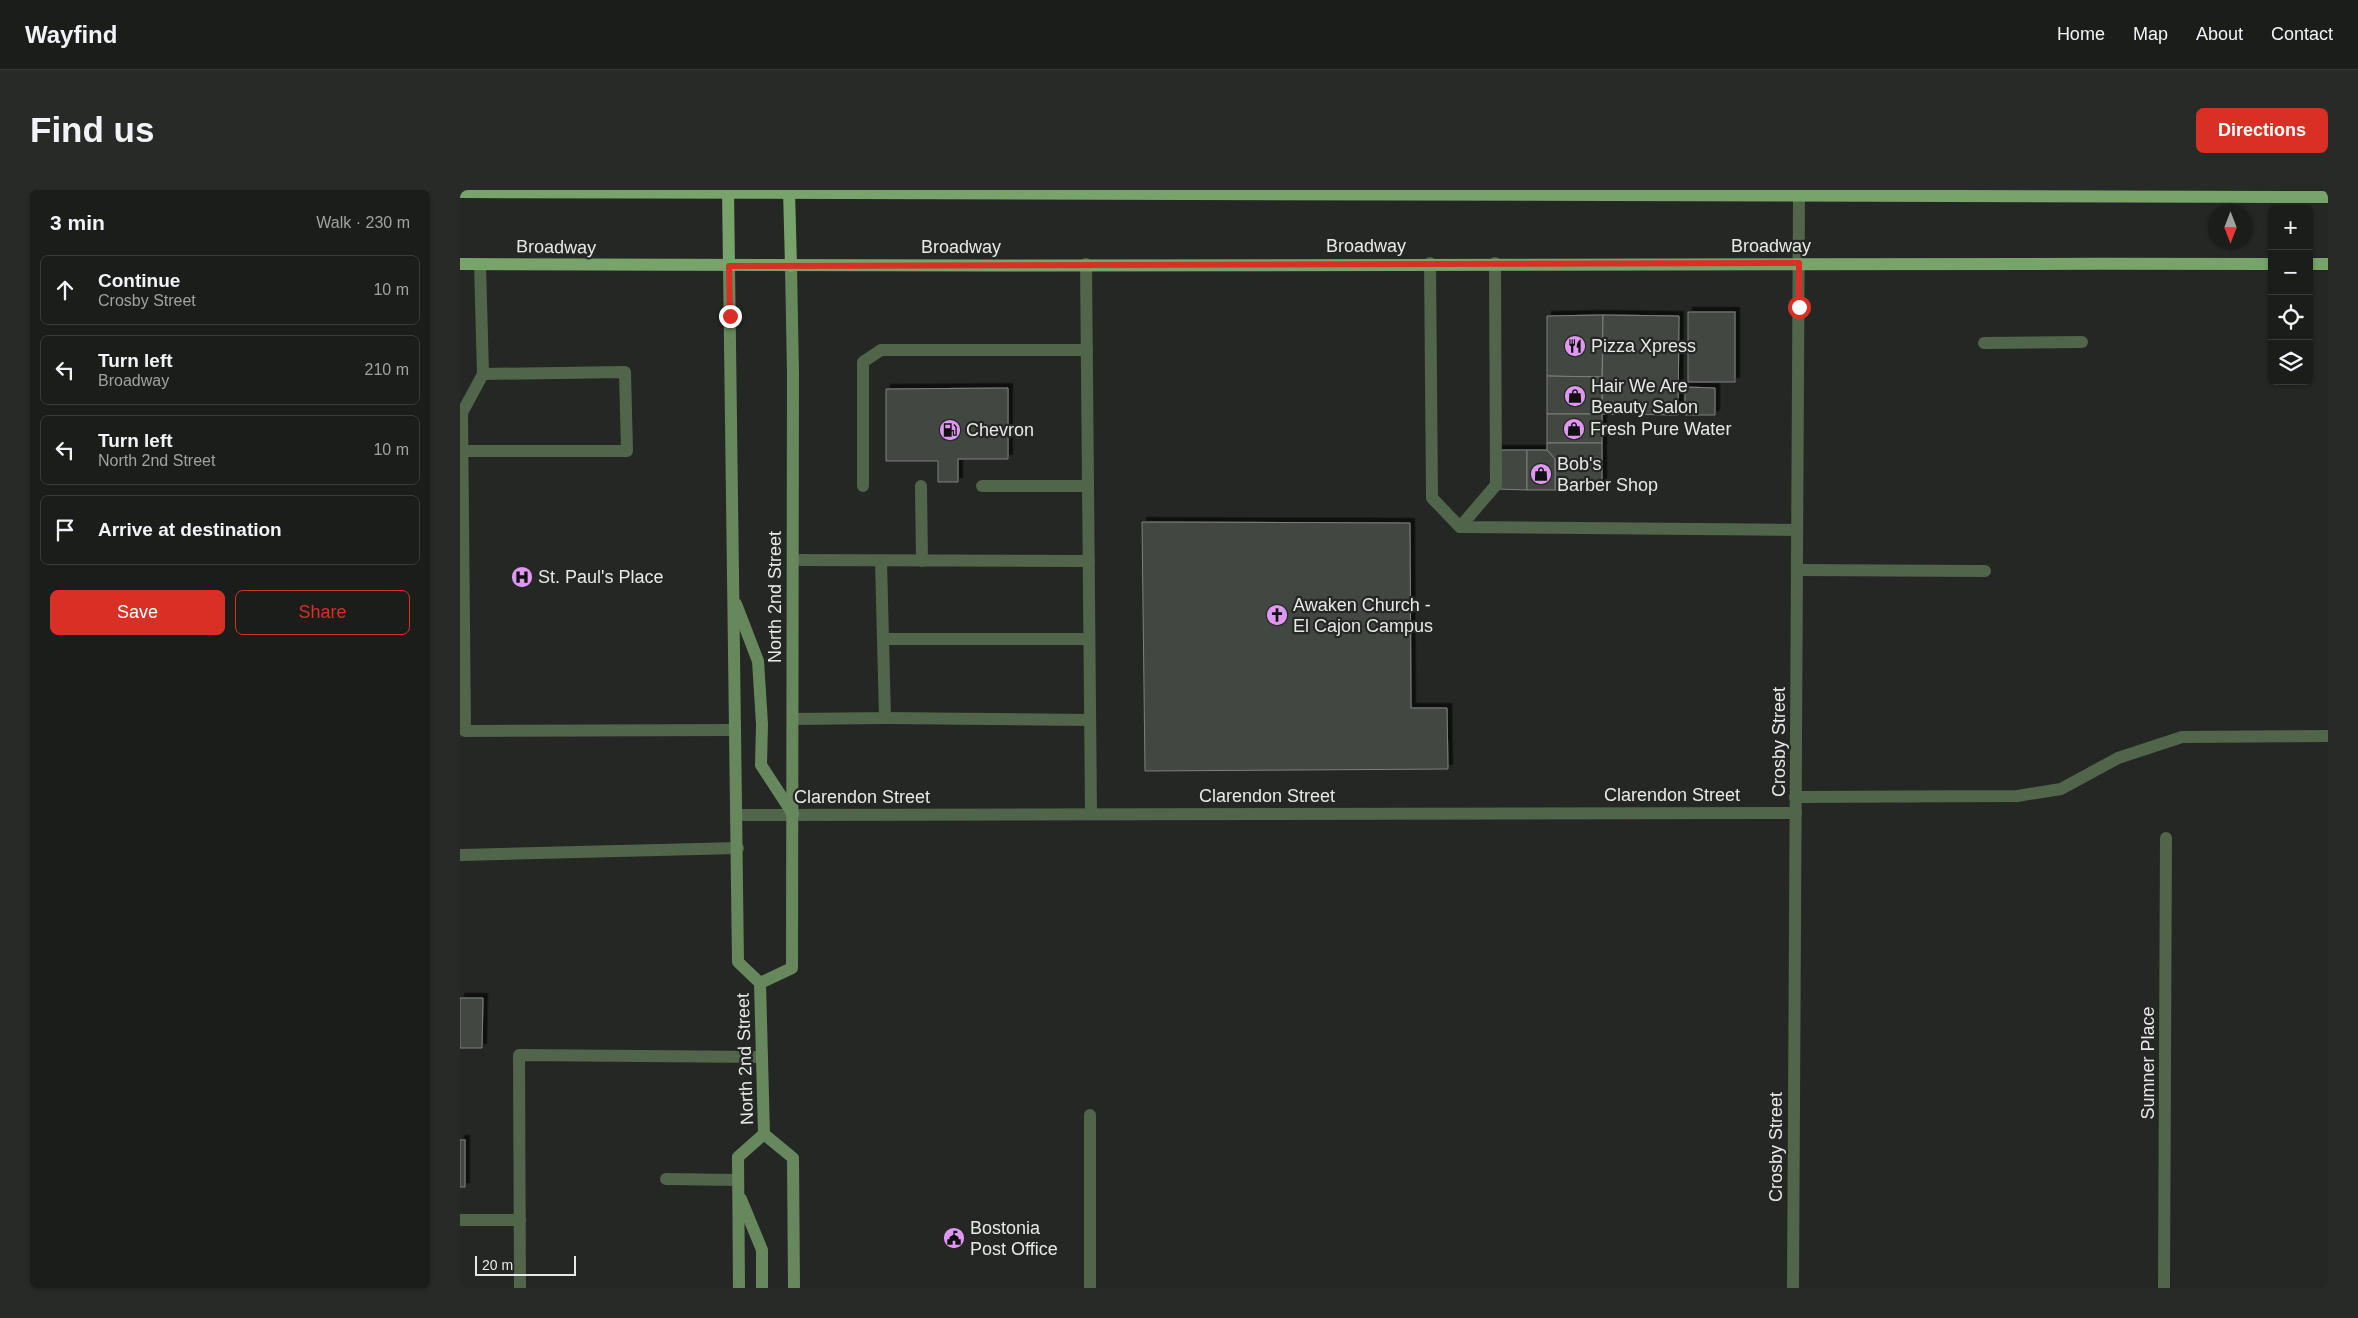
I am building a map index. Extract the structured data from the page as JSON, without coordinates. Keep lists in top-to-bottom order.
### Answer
{
  "streets": {
    "main road": ["Broadway", "North 2nd Street"],
    "street": ["Crosby Street", "Clarendon Street", "Sumner Place"]
  },
  "crossings": [
    ["Broadway", "North 2nd Street"],
    ["Broadway", "Crosby Street"],
    ["North 2nd Street", "Clarendon Street"],
    ["Crosby Street", "Clarendon Street"]
  ],
  "places": {
    "restaurant": ["Pizza Xpress"],
    "shop": ["Hair We Are Beauty Salon", "Fresh Pure Water", "Bob's Barber Shop"],
    "fuel station": ["Chevron"],
    "hospital": ["St. Paul's Place"],
    "church": ["Awaken Church - El Cajon Campus"],
    "public building": ["Bostonia Post Office"]
  },
  "scale_bar": "20 m",
  "north": "bottom",
  "page": {
    "header": "Wayfind",
    "nav": [
      "Home",
      "Map",
      "About",
      "Contact"
    ],
    "buttons": [
      "Directions",
      ["Save", "Share"]
    ],
    "title": "Find us",
    "heading": ["3 min", "Walk · 230 m"],
    "map_buttons": ["+", "−"],
    "list": [
      ["Continue", "Crosby Street", "10 m"],
      ["Turn left", "Broadway", "210 m"],
      ["Turn left", "North 2nd Street", "10 m"],
      "Arrive at destination"
    ],
    "scale": "20 m"
  }
}
